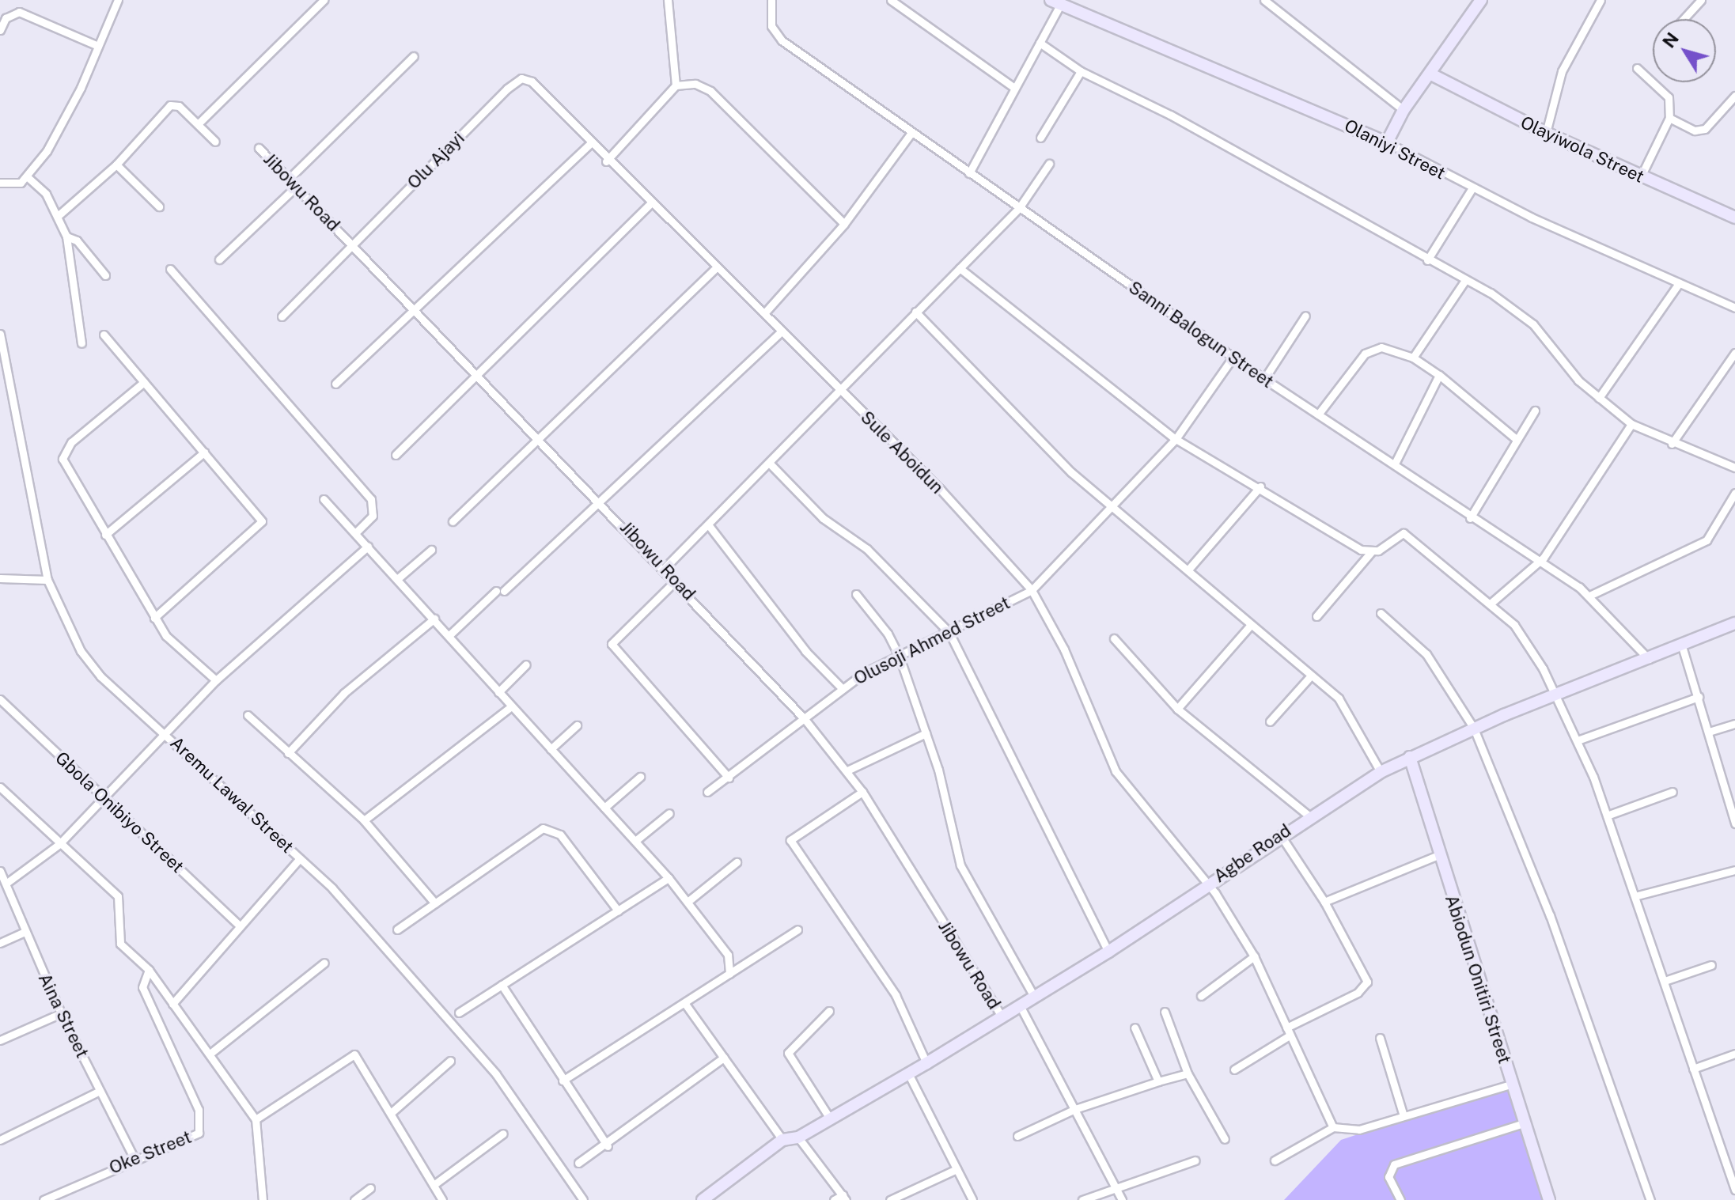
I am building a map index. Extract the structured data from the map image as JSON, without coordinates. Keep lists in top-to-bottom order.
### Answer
{
  "streets": {
    "street": [
      "Olaniyi Street",
      "Olayiwola Street",
      "Olu Ajayi",
      "Jibowu Road",
      "Sanni Balogun Street",
      "Sule Aboidun",
      "Olusoji Ahmed Street",
      "Aremu Lawal Street",
      "Gbola Onibiyo Street",
      "Agbe Road",
      "Abiodun Onitiri Street",
      "Aina Street",
      "Oke Street"
    ]
  },
  "crossings": [
    ["Olu Ajayi", "Jibowu Road"],
    ["Olu Ajayi", "Sule Aboidun"],
    ["Jibowu Road", "Olusoji Ahmed Street"],
    ["Jibowu Road", "Agbe Road"],
    ["Sanni Balogun Street", "Olusoji Ahmed Street"],
    ["Sanni Balogun Street", "Agbe Road"],
    ["Sule Aboidun", "Olusoji Ahmed Street"],
    ["Sule Aboidun", "Agbe Road"],
    ["Agbe Road", "Abiodun Onitiri Street"],
    ["Aina Street", "Oke Street"]
  ],
  "north": "top left"
}
